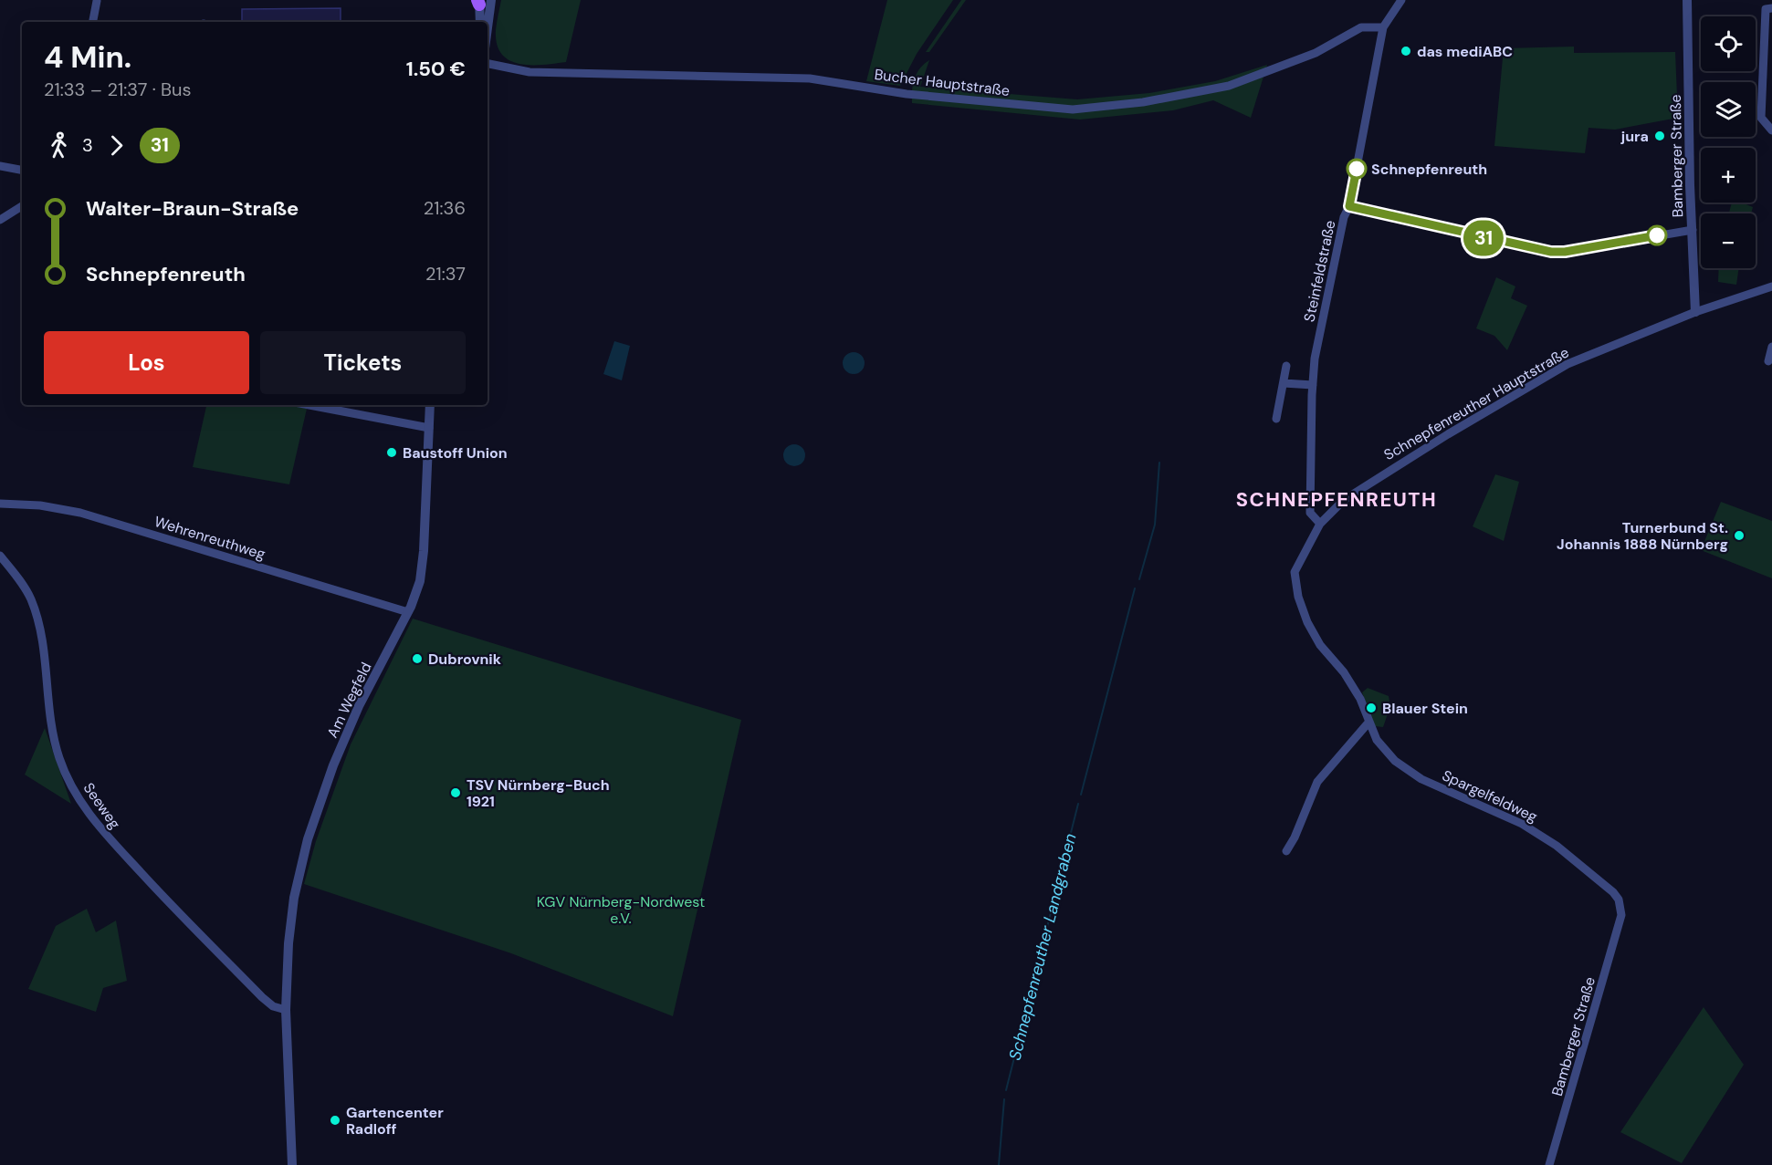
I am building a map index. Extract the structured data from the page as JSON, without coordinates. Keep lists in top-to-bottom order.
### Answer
{
  "streets": {
    "street": [
      "Bucher Hauptstraße",
      "Bamberger Straße",
      "Steinfeldstraße",
      "Schnepfenreuther Hauptstraße",
      "Wehrenreuthweg",
      "Am Wegfeld",
      "Spargelfeldweg",
      "Seeweg"
    ]
  },
  "crossings": [
    ["Bucher Hauptstraße", "Steinfeldstraße"],
    ["Bamberger Straße", "Schnepfenreuther Hauptstraße"],
    ["Bamberger Straße", "Spargelfeldweg"],
    ["Steinfeldstraße", "Schnepfenreuther Hauptstraße"],
    ["Schnepfenreuther Hauptstraße", "Spargelfeldweg"],
    ["Wehrenreuthweg", "Am Wegfeld"],
    ["Am Wegfeld", "Seeweg"]
  ],
  "districts": ["SCHNEPFENREUTH"],
  "water": ["Schnepfenreuther Landgraben"],
  "parks": ["KGV Nürnberg-Nordwest e.V."],
  "places": [
    "das mediABC",
    "jura",
    "Schnepfenreuth",
    "Baustoff Union",
    "Turnerbund St. Johannis 1888 Nürnberg",
    "Dubrovnik",
    "Blauer Stein",
    "TSV Nürnberg-Buch 1921",
    "Gartencenter Radloff"
  ],
  "lines": ["bus line 31"],
  "page": {
    "on_map": "31",
    "map_buttons": ["+", "−"],
    "heading": ["4 Min.", "21:33 – 21:37 · Bus", "1.50 €"],
    "legs": ["3", "31"],
    "list": [
      {
        "name": "Walter-Braun-Straße",
        "value": "21:36"
      },
      {
        "name": "Schnepfenreuth",
        "value": "21:37"
      }
    ],
    "buttons": ["Los", "Tickets"]
  }
}
